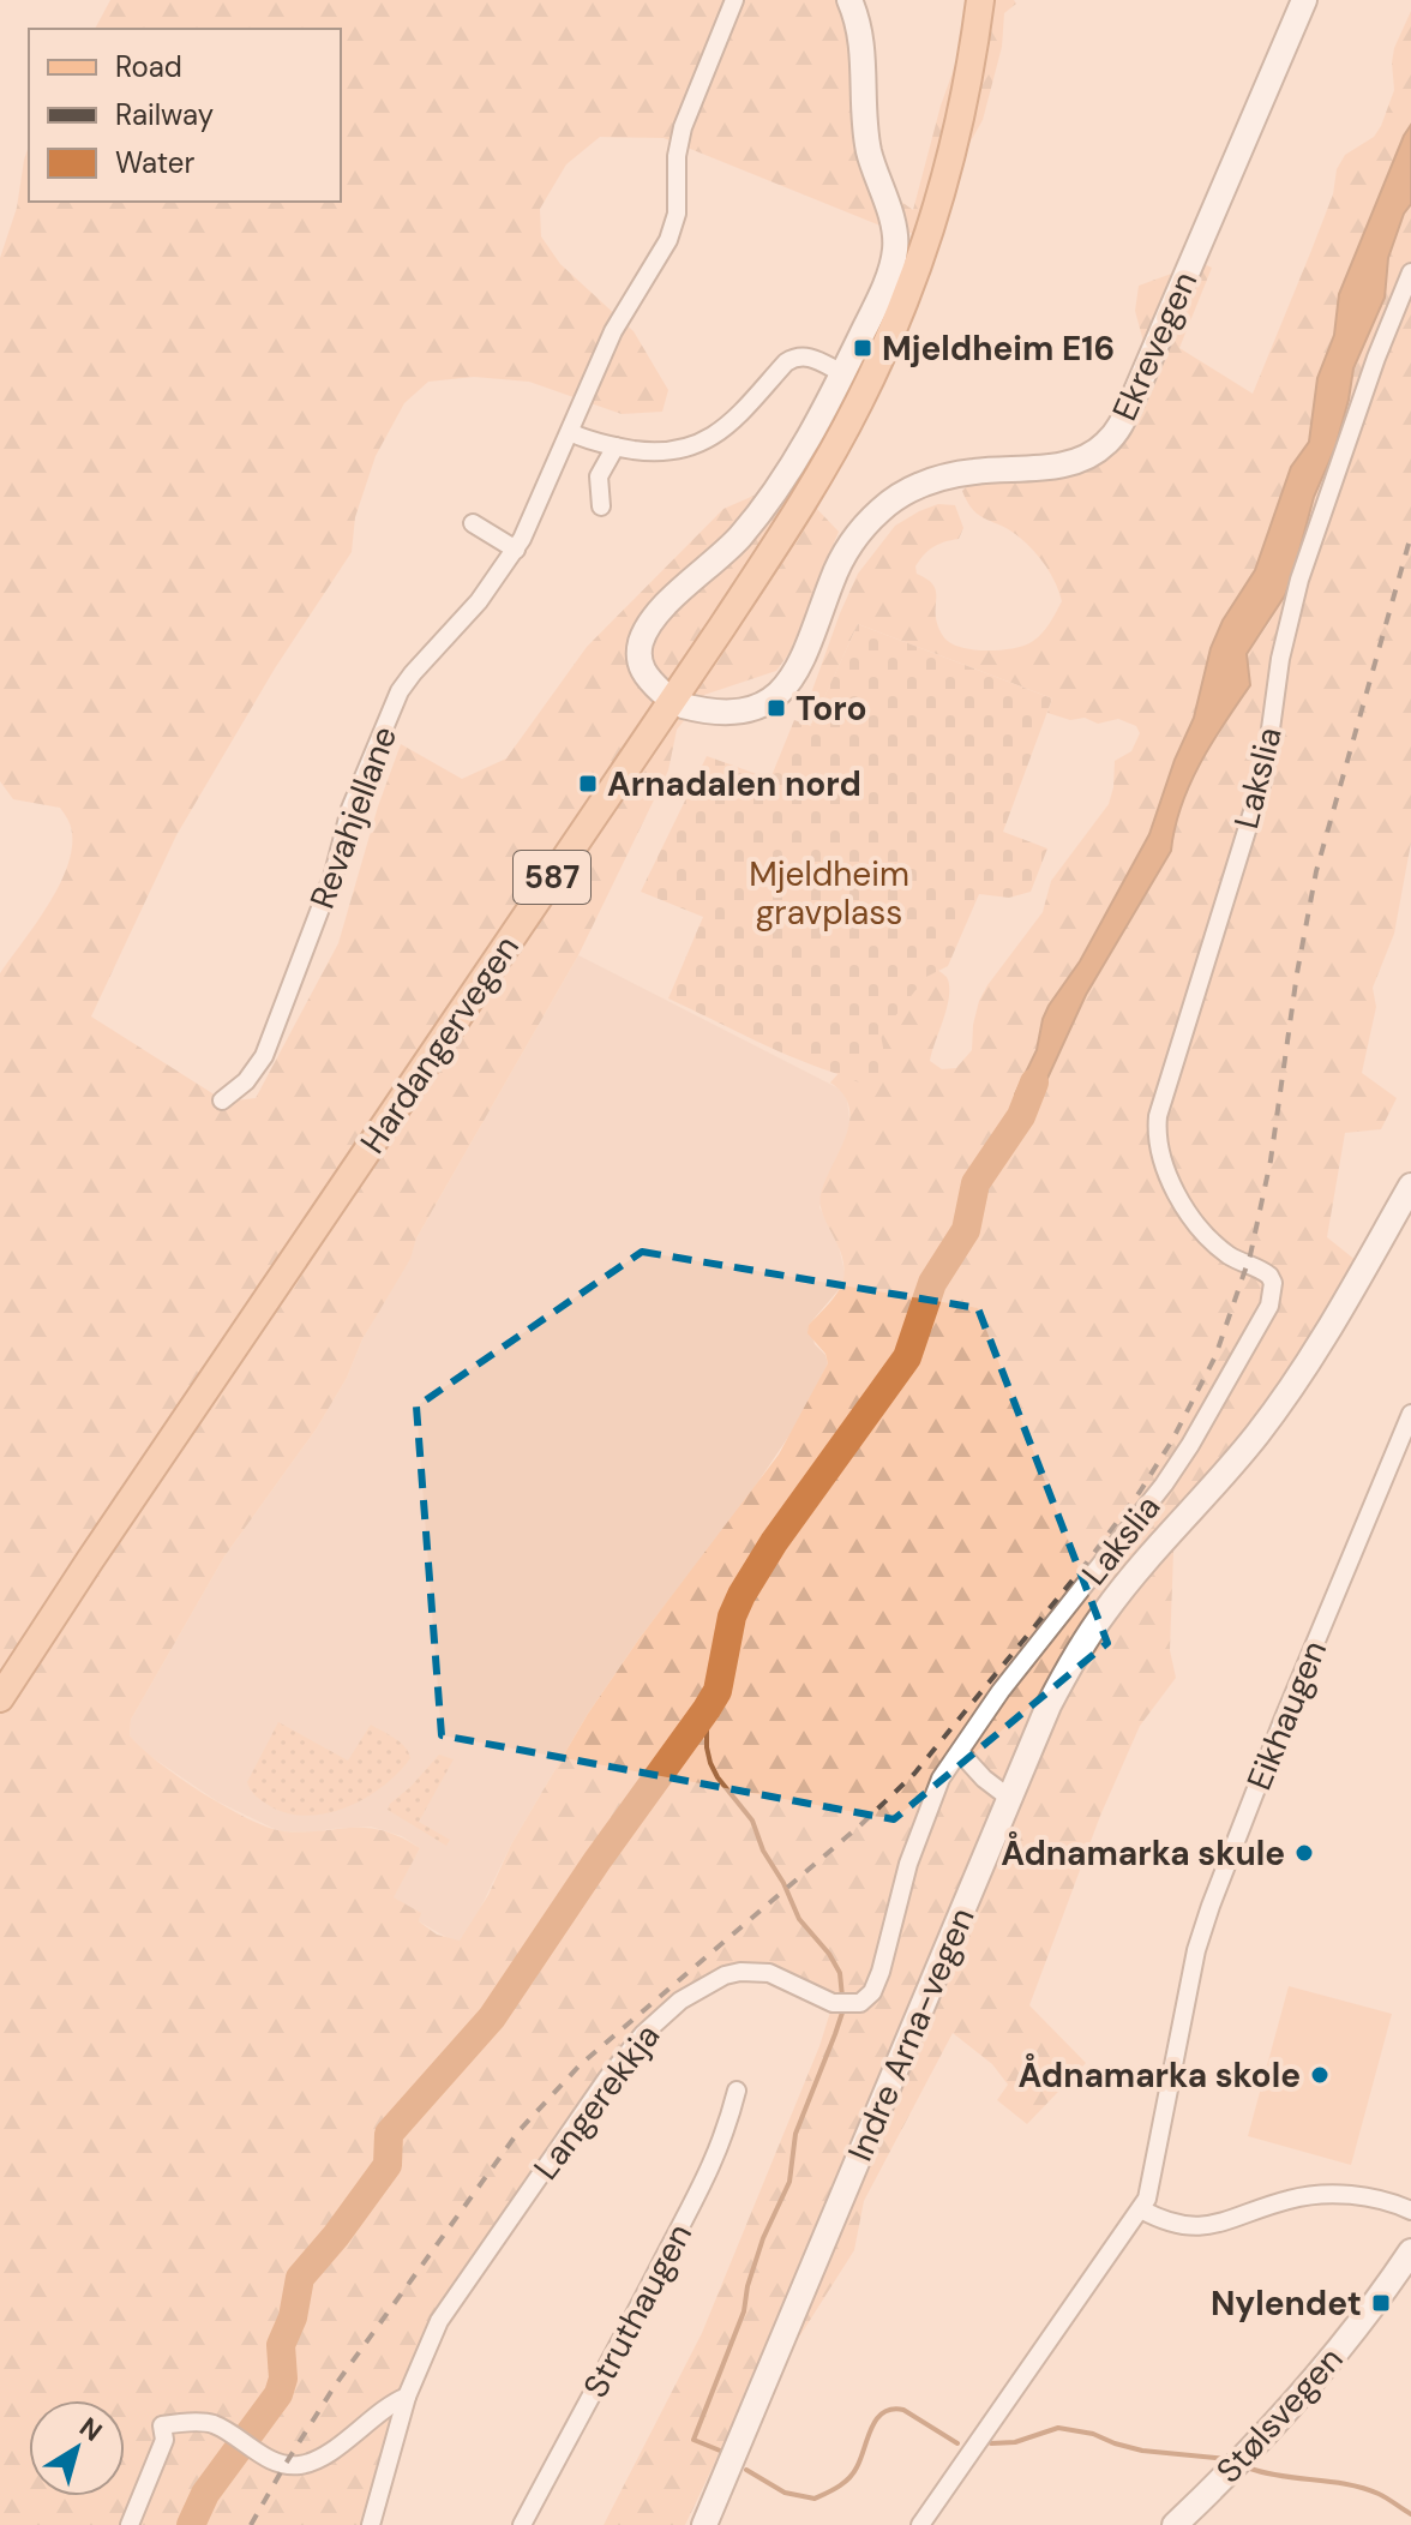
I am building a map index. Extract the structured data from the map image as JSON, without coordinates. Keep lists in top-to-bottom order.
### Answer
{
  "streets": {
    "main road": [
      "Ekrevegen",
      "587",
      "Hardangervegen",
      "Indre Arna-vegen",
      "Stølsvegen"
    ],
    "street": [
      "Lakslia",
      "Revahjellane",
      "Eikhaugen",
      "Langerekkja",
      "Struthaugen"
    ]
  },
  "crossings": [
    ["Lakslia", "Langerekkja"]
  ],
  "parks": ["Mjeldheim gravplass"],
  "places": {
    "transit": [
      "Mjeldheim E16",
      "Toro",
      "Arnadalen nord",
      "Nylendet"
    ],
    "other": ["Ådnamarka skule", "Ådnamarka skole"]
  },
  "legend": ["Road", "Railway", "Water"],
  "north": "top right"
}
